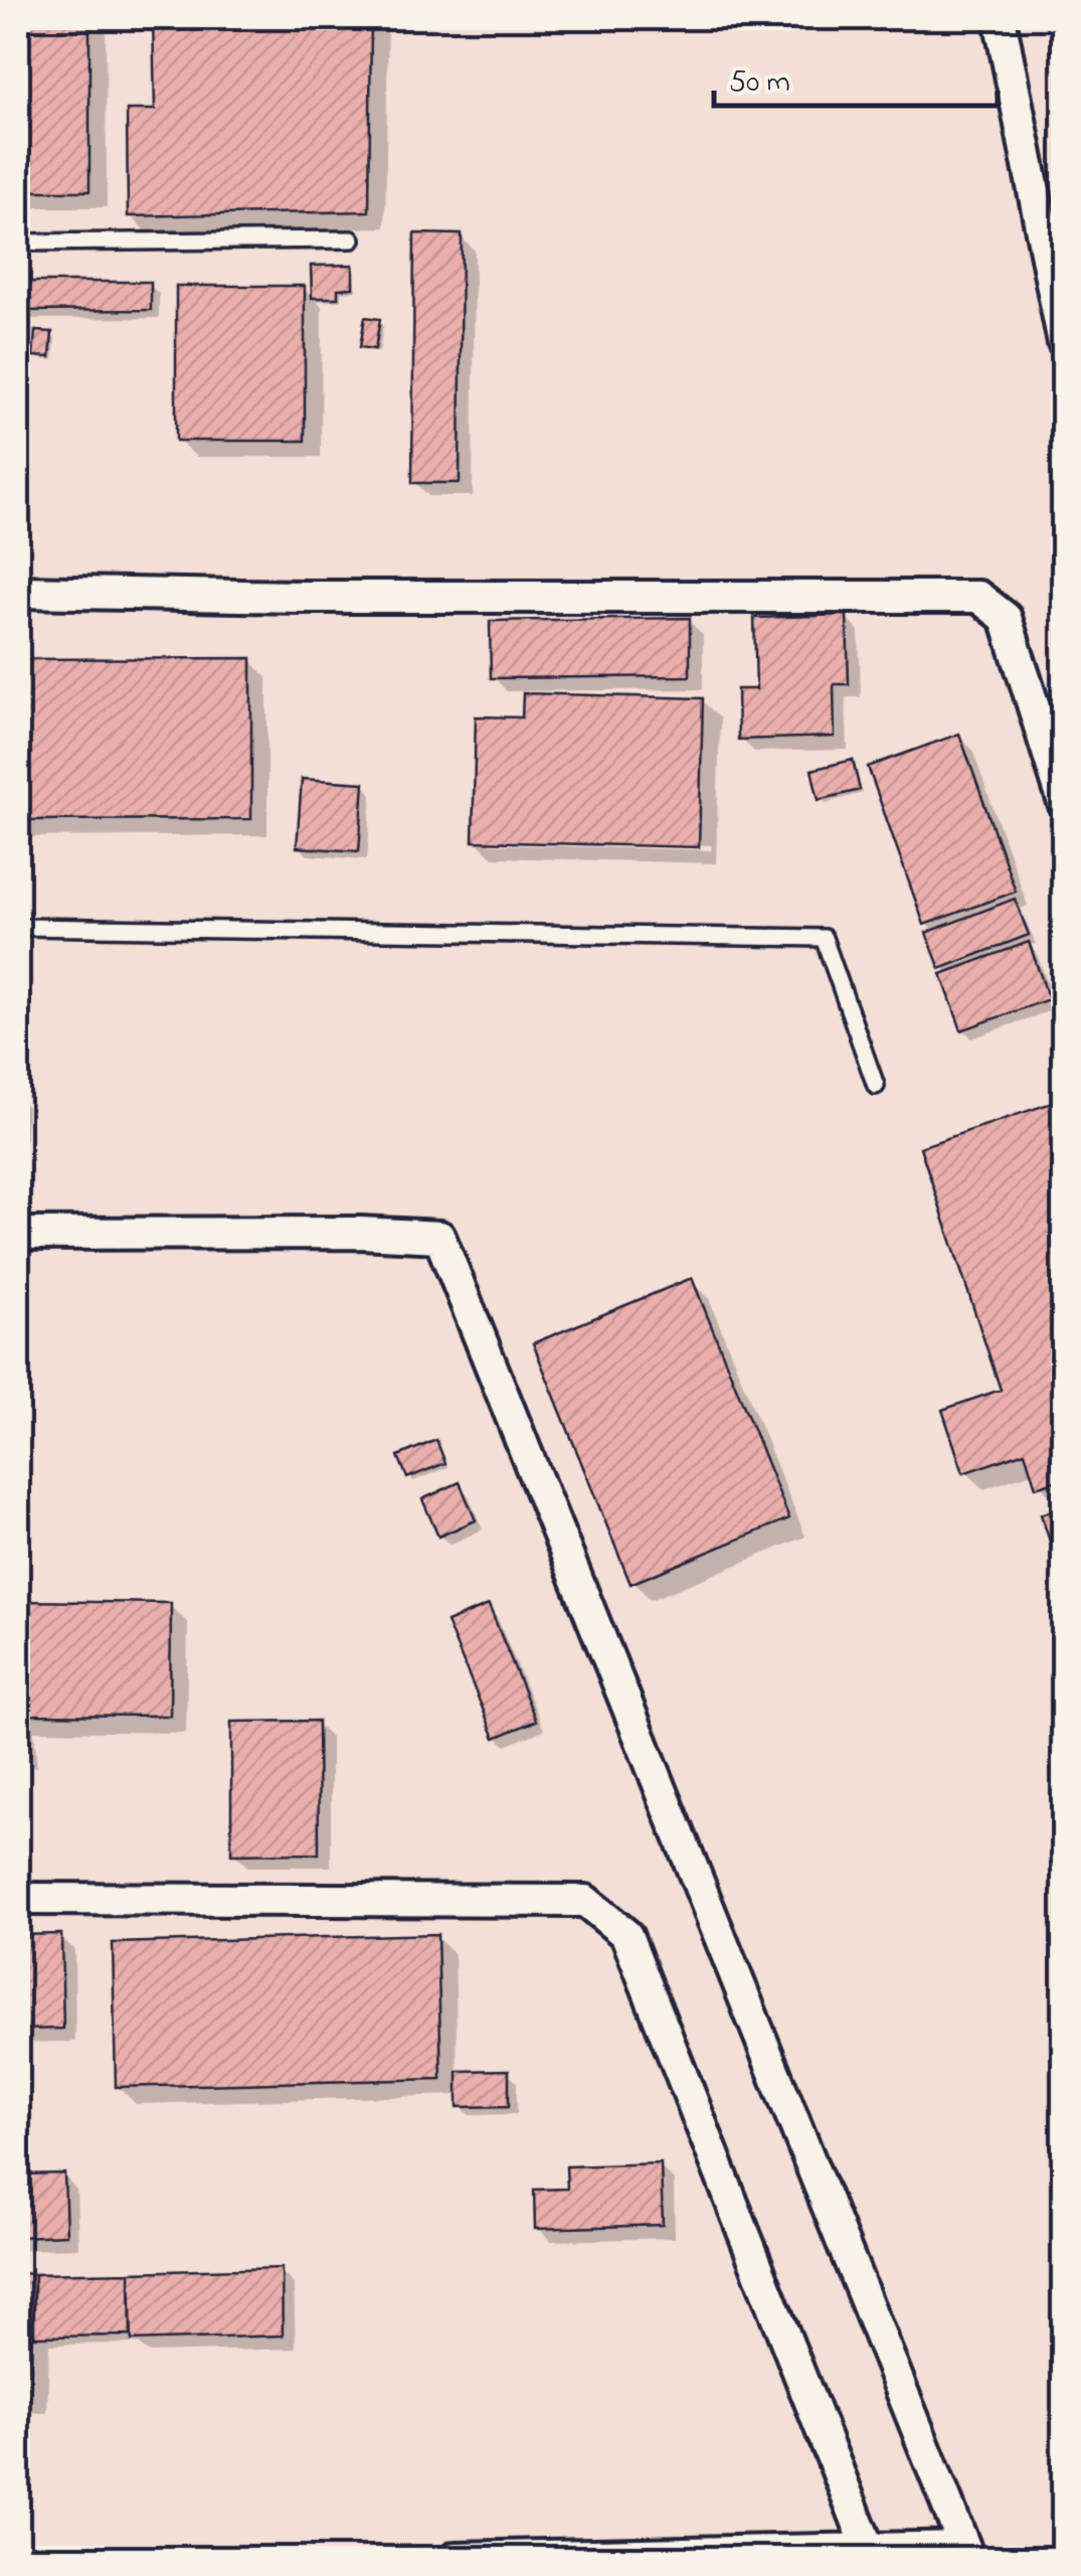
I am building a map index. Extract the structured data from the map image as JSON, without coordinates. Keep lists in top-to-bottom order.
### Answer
{
  "scale_bar": "50 m"
}
